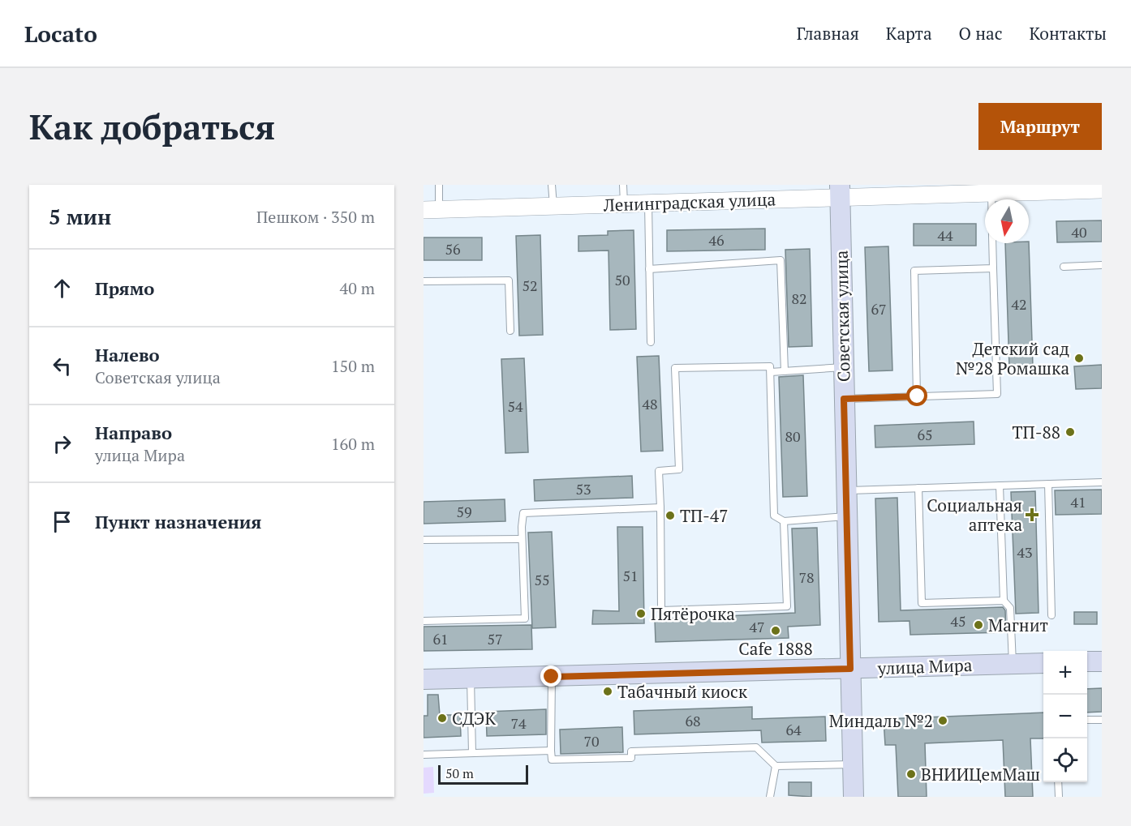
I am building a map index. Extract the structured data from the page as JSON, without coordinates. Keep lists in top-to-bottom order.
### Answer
{
  "streets": {
    "main road": ["Советская улица", "улица Мира"],
    "street": ["Ленинградская улица"]
  },
  "crossings": [
    ["Ленинградская улица", "Советская улица"],
    ["Советская улица", "улица Мира"]
  ],
  "places": {
    "other": [
      "Детский сад №28 Ромашка",
      "ТП-88",
      "ТП-47",
      "Пятёрочка",
      "Магнит",
      "Cafe 1888",
      "Табачный киоск",
      "СДЭК",
      "Миндаль №2",
      "ВНИИЦемМаш"
    ],
    "health": ["Социальная аптека"]
  },
  "house_numbers": [
    "40",
    "44",
    "46",
    "56",
    "50",
    "52",
    "82",
    "42",
    "67",
    "48",
    "54",
    "65",
    "80",
    "53",
    "41",
    "59",
    "43",
    "51",
    "78",
    "55",
    "45",
    "47",
    "61",
    "57",
    "68",
    "74",
    "64",
    "70"
  ],
  "scale_bar": "50 m",
  "north": "bottom",
  "page": {
    "header": "Locato",
    "nav": [
      "Главная",
      "Карта",
      "О нас",
      "Контакты"
    ],
    "buttons": "Маршрут",
    "title": "Как добраться",
    "heading": ["5 мин", "Пешком · 350 m"],
    "list": [
      ["Прямо", "40 m"],
      ["Налево", "Советская улица", "150 m"],
      ["Направо", "улица Мира", "160 m"],
      "Пункт назначения"
    ],
    "map_buttons": ["+", "−"],
    "scale": "50 m"
  }
}
